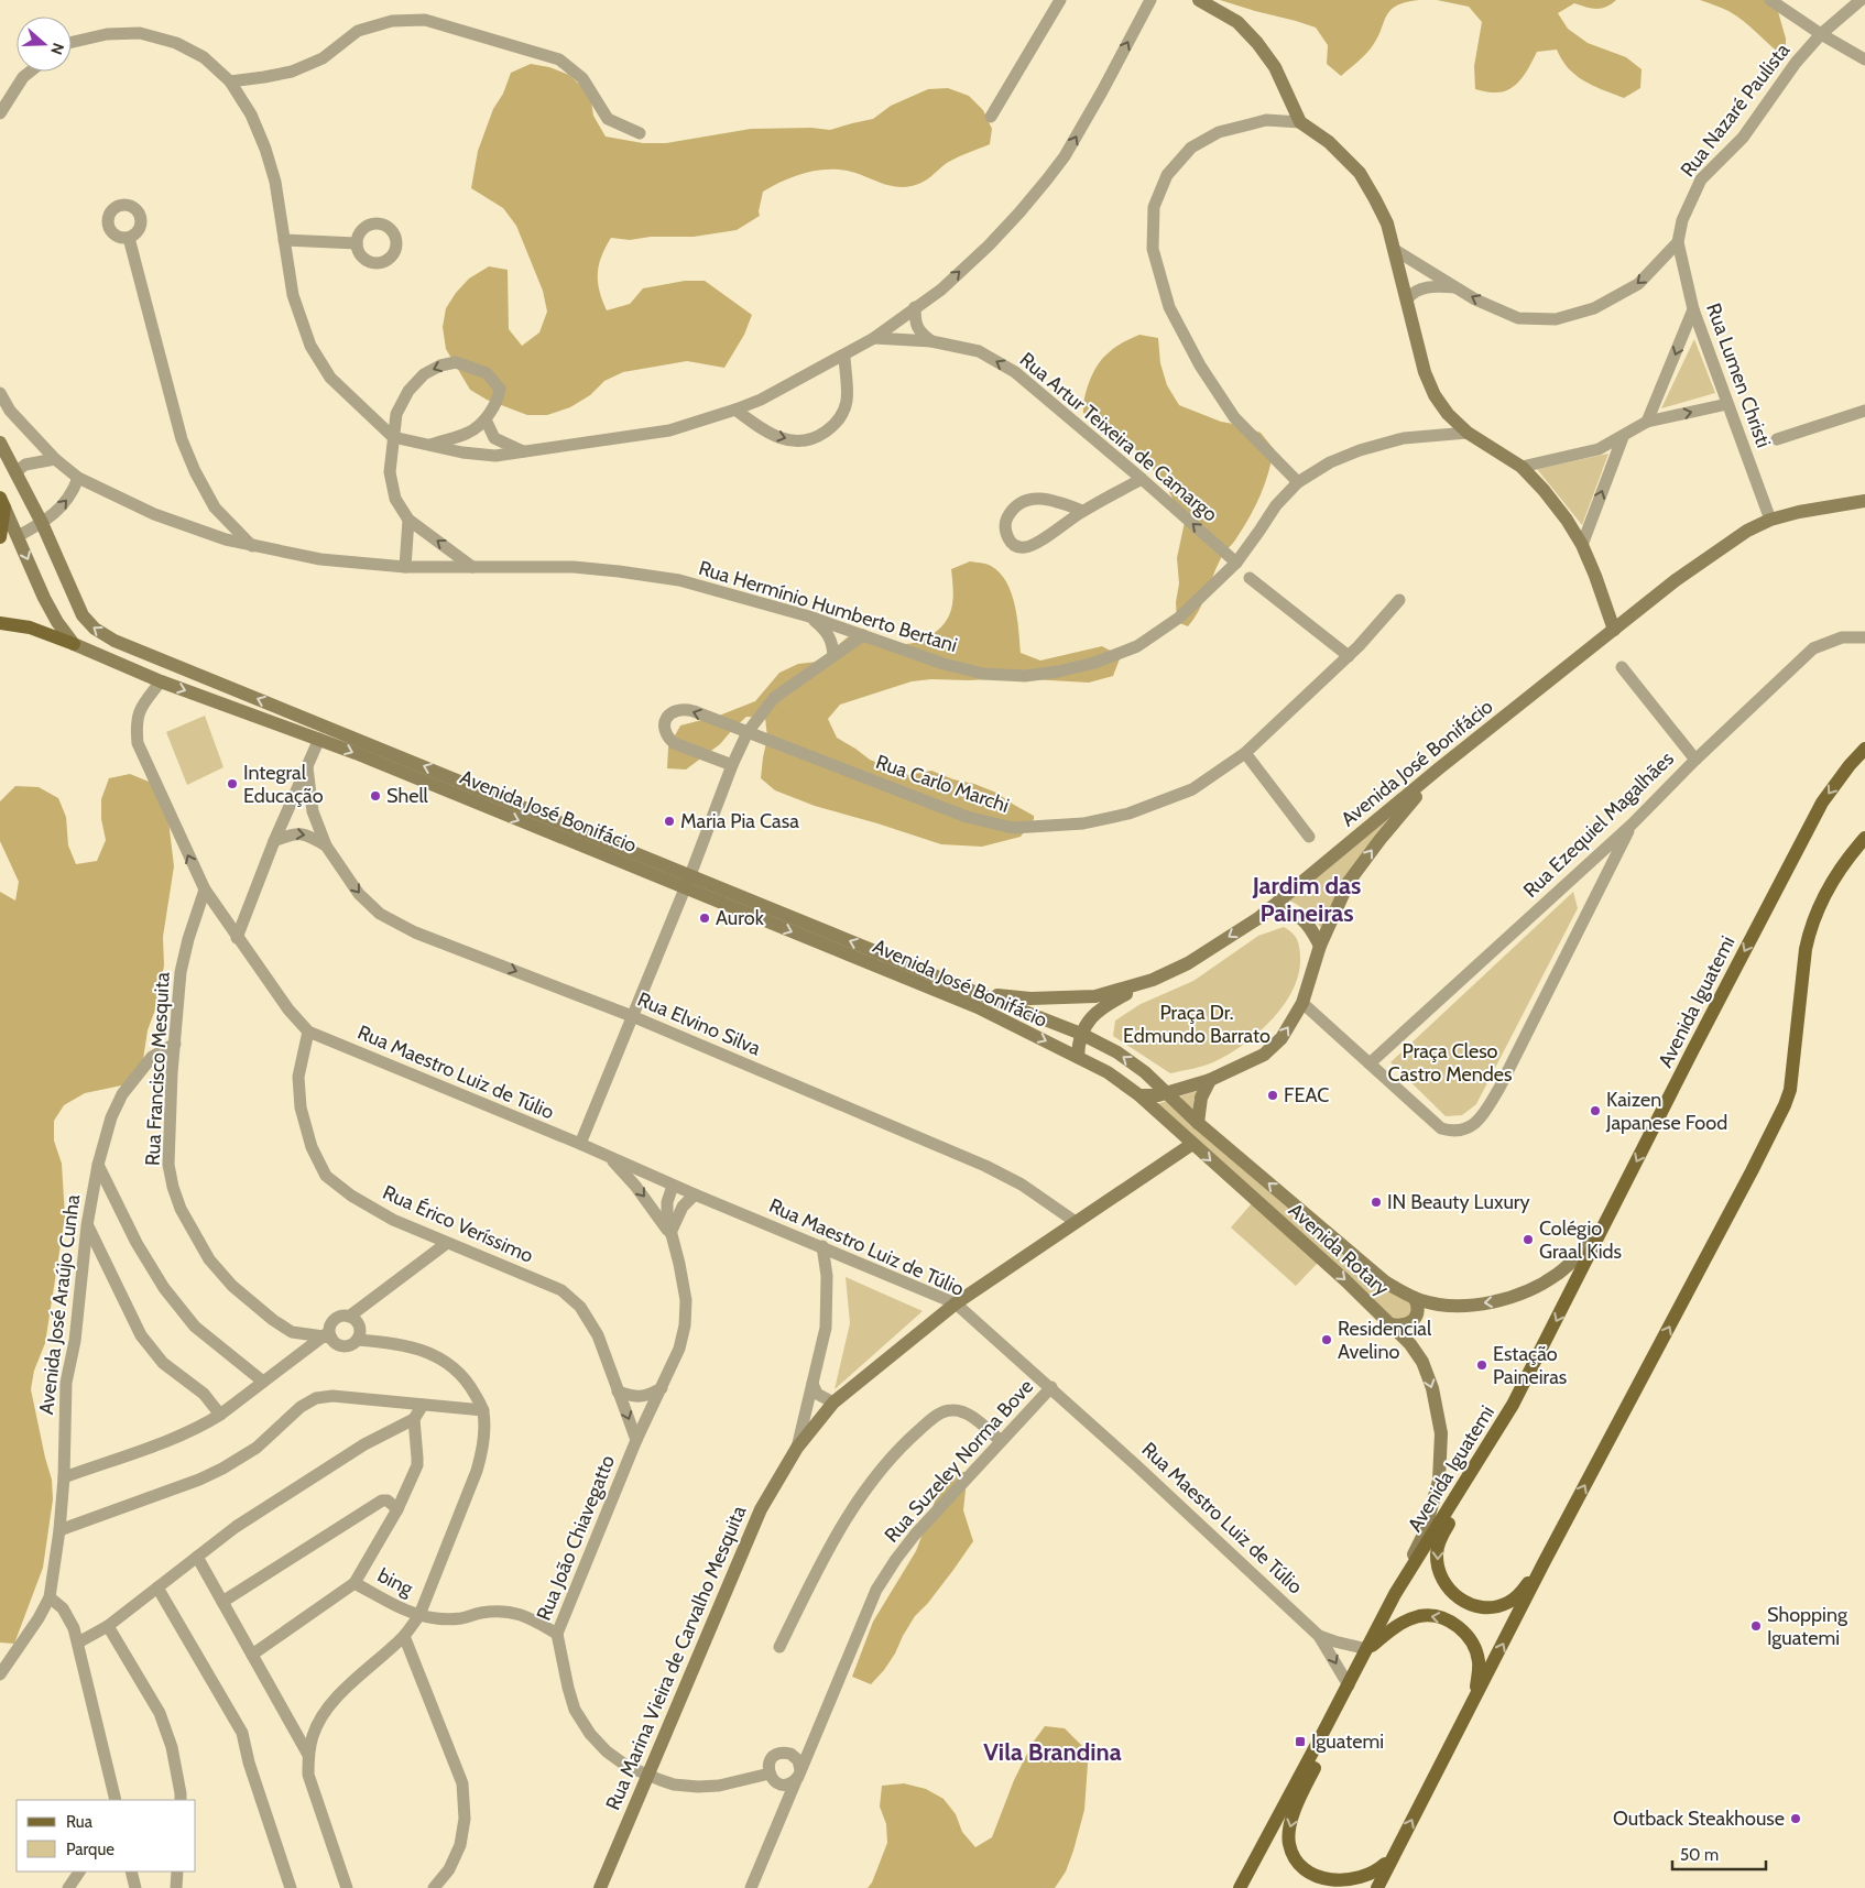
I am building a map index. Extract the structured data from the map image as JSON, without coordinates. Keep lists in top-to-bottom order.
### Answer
{
  "streets": {
    "main road": [
      "Avenida José Bonifácio",
      "Avenida Iguatemi",
      "Avenida Rotary",
      "Rua Marina Vieira de Carvalho Mesquita"
    ],
    "street": [
      "Rua Nazaré Paulista",
      "Rua Lumen Christi",
      "Rua Artur Teixeira de Camargo",
      "Rua Hermínio Humberto Bertani",
      "Rua Carlo Marchi",
      "Rua Ezequiel Magalhães",
      "Rua Elvino Silva",
      "Rua Francisco Mesquita",
      "Rua Maestro Luiz de Túlio",
      "Rua Érico Veríssimo",
      "Avenida José Araújo Cunha",
      "Rua Suzeley Norma Bove",
      "Rua João Chiavegatto",
      "bing"
    ]
  },
  "crossings": [
    ["Rua Nazaré Paulista", "Rua Lumen Christi"],
    ["Rua Lumen Christi", "Avenida José Bonifácio"],
    ["Rua Artur Teixeira de Camargo", "Rua Hermínio Humberto Bertani"],
    ["Avenida José Bonifácio", "Avenida Rotary"],
    ["Avenida Iguatemi", "Avenida Rotary"],
    ["Rua Elvino Silva", "Rua Marina Vieira de Carvalho Mesquita"],
    ["Rua Francisco Mesquita", "Avenida José Araújo Cunha"],
    ["Rua Maestro Luiz de Túlio", "Rua Érico Veríssimo"],
    ["Rua Maestro Luiz de Túlio", "Rua Suzeley Norma Bove"],
    ["Rua Maestro Luiz de Túlio", "Rua João Chiavegatto"],
    ["Rua Maestro Luiz de Túlio", "Rua Marina Vieira de Carvalho Mesquita"],
    ["Rua Érico Veríssimo", "Rua João Chiavegatto"],
    ["Avenida Rotary", "Rua Marina Vieira de Carvalho Mesquita"],
    ["Rua Suzeley Norma Bove", "Rua João Chiavegatto"],
    ["Rua João Chiavegatto", "bing"],
    ["Rua João Chiavegatto", "Rua Marina Vieira de Carvalho Mesquita"]
  ],
  "one_way": ["Rua Artur Teixeira de Camargo", "Rua Elvino Silva"],
  "districts": ["Jardim das Paineiras", "Vila Brandina"],
  "parks": ["Praça Dr. Edmundo Barrato", "Praça Cleso Castro Mendes"],
  "places": {
    "other": [
      "Integral Educação",
      "Shell",
      "Maria Pia Casa",
      "Aurok",
      "FEAC",
      "Kaizen Japanese Food",
      "IN Beauty Luxury",
      "Colégio Graal Kids",
      "Residencial Avelino",
      "Estação Paineiras",
      "Shopping Iguatemi",
      "Outback Steakhouse"
    ],
    "transit": ["Iguatemi"]
  },
  "legend": ["Rua", "Parque"],
  "scale_bar": "50 m",
  "north": "right"
}
